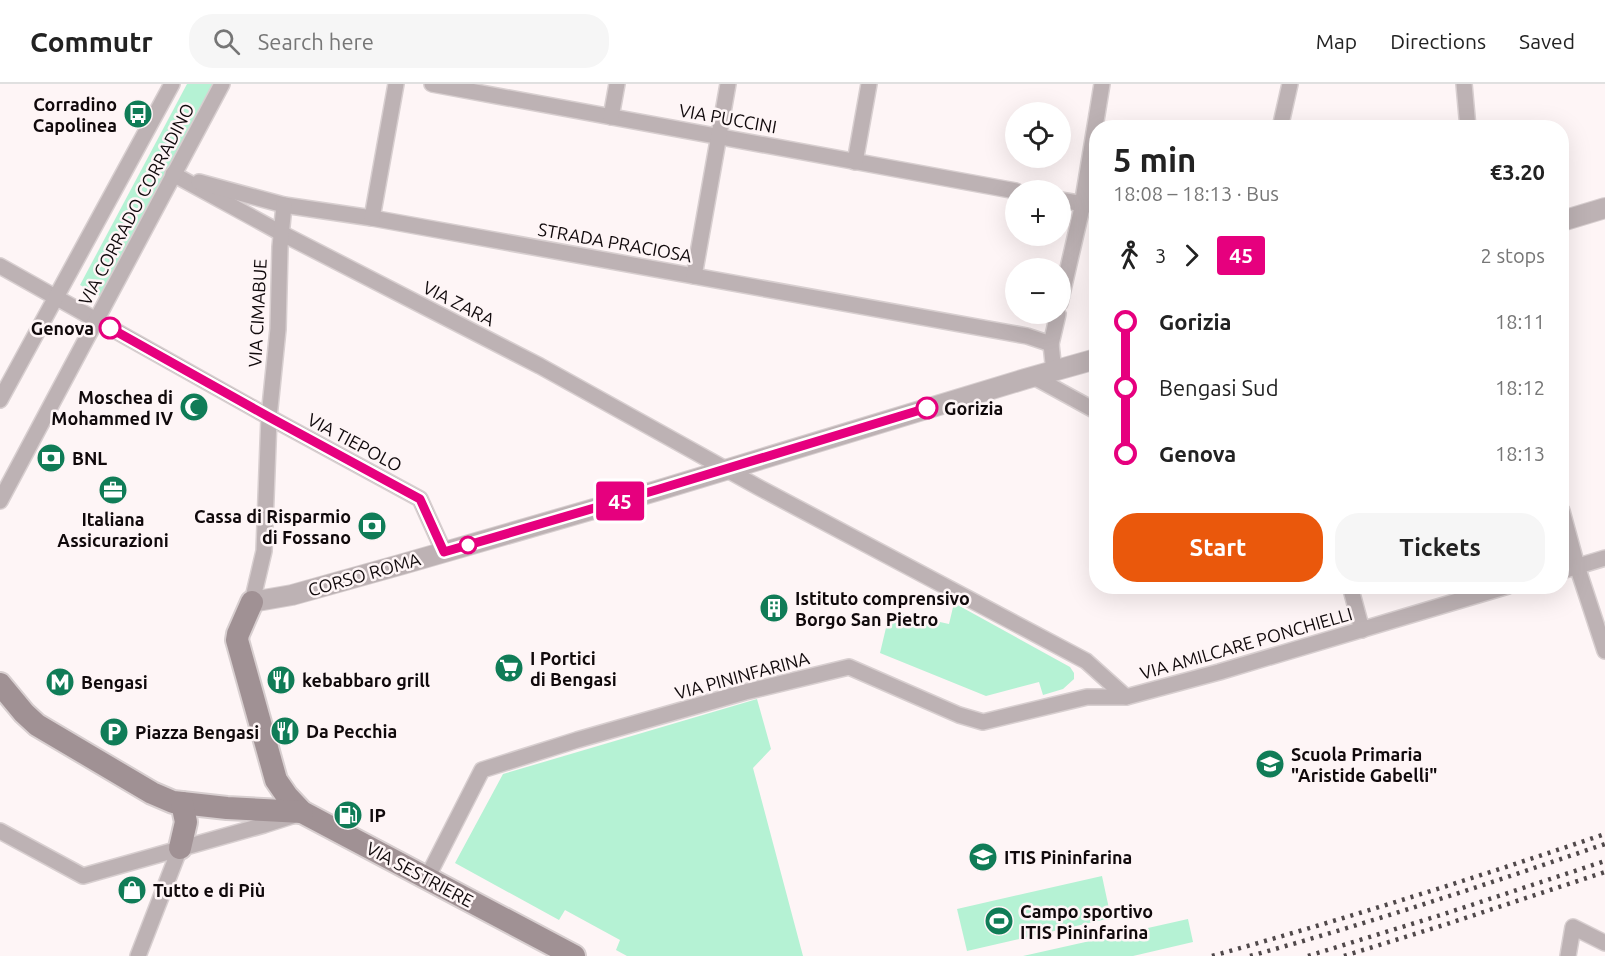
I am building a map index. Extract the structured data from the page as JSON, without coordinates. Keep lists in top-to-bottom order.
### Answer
{
  "streets": {
    "main road": ["VIA SESTRIERE"],
    "street": [
      "VIA PUCCINI",
      "VIA CORRADO CORRADINO",
      "STRADA PRACIOSA",
      "VIA ZARA",
      "VIA CIMABUE",
      "VIA TIEPOLO",
      "CORSO ROMA",
      "VIA AMILCARE PONCHIELLI",
      "VIA PININFARINA"
    ]
  },
  "crossings": [
    ["VIA CORRADO CORRADINO", "STRADA PRACIOSA"],
    ["VIA CORRADO CORRADINO", "VIA ZARA"],
    ["VIA CORRADO CORRADINO", "VIA TIEPOLO"],
    ["STRADA PRACIOSA", "VIA ZARA"],
    ["STRADA PRACIOSA", "VIA CIMABUE"],
    ["VIA ZARA", "VIA CIMABUE"],
    ["VIA ZARA", "CORSO ROMA"],
    ["VIA ZARA", "VIA AMILCARE PONCHIELLI"],
    ["VIA CIMABUE", "VIA TIEPOLO"],
    ["VIA CIMABUE", "CORSO ROMA"],
    ["VIA CIMABUE", "VIA SESTRIERE"],
    ["VIA TIEPOLO", "CORSO ROMA"],
    ["CORSO ROMA", "VIA AMILCARE PONCHIELLI"],
    ["CORSO ROMA", "VIA SESTRIERE"],
    ["VIA AMILCARE PONCHIELLI", "VIA PININFARINA"],
    ["VIA PININFARINA", "VIA SESTRIERE"]
  ],
  "places": {
    "bus stop": ["Corradino Capolinea"],
    "other": ["Genova", "Gorizia"],
    "mosque": ["Moschea di Mohammed IV"],
    "bank": ["BNL", "Cassa di Risparmio di Fossano"],
    "office": ["Italiana Assicurazioni"],
    "building": ["Istituto comprensivo Borgo San Pietro"],
    "supermarket": ["I Portici di Bengasi"],
    "restaurant": ["kebabbaro grill", "Da Pecchia"],
    "metro station": ["Bengasi"],
    "parking": ["Piazza Bengasi"],
    "school or university": ["Scuola Primaria \"Aristide Gabelli\"", "ITIS Pininfarina"],
    "fuel station": ["IP"],
    "shop": ["Tutto e di Più"],
    "sports": ["Campo sportivo ITIS Pininfarina"]
  },
  "lines": ["bus line 45"],
  "page": {
    "header": "Commutr",
    "search": "Search here",
    "nav": ["Map", "Directions", "Saved"],
    "on_map": "45",
    "map_buttons": ["+", "−"],
    "heading": ["5 min", "18:08 – 18:13 · Bus", "€3.20"],
    "legs": ["3", "45", "2 stops"],
    "list": [
      {
        "name": "Gorizia",
        "value": "18:11"
      },
      {
        "name": "Bengasi Sud",
        "value": "18:12"
      },
      {
        "name": "Genova",
        "value": "18:13"
      }
    ],
    "buttons": ["Start", "Tickets"]
  }
}
